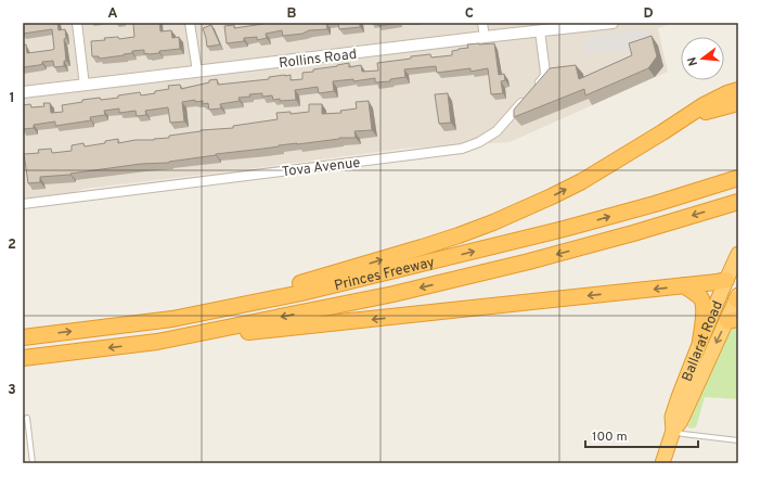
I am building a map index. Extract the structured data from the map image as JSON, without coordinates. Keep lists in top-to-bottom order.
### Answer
{
  "streets": {
    "highway": ["Princes Freeway", "Ballarat Road"],
    "street": ["Rollins Road", "Tova Avenue"]
  },
  "crossings": [
    ["Rollins Road", "Tova Avenue"]
  ],
  "scale_bar": "100 m",
  "north": "left",
  "grid": {
    "columns": [
      "A",
      "B",
      "C",
      "D"
    ],
    "rows": ["1", "2", "3"]
  }
}
